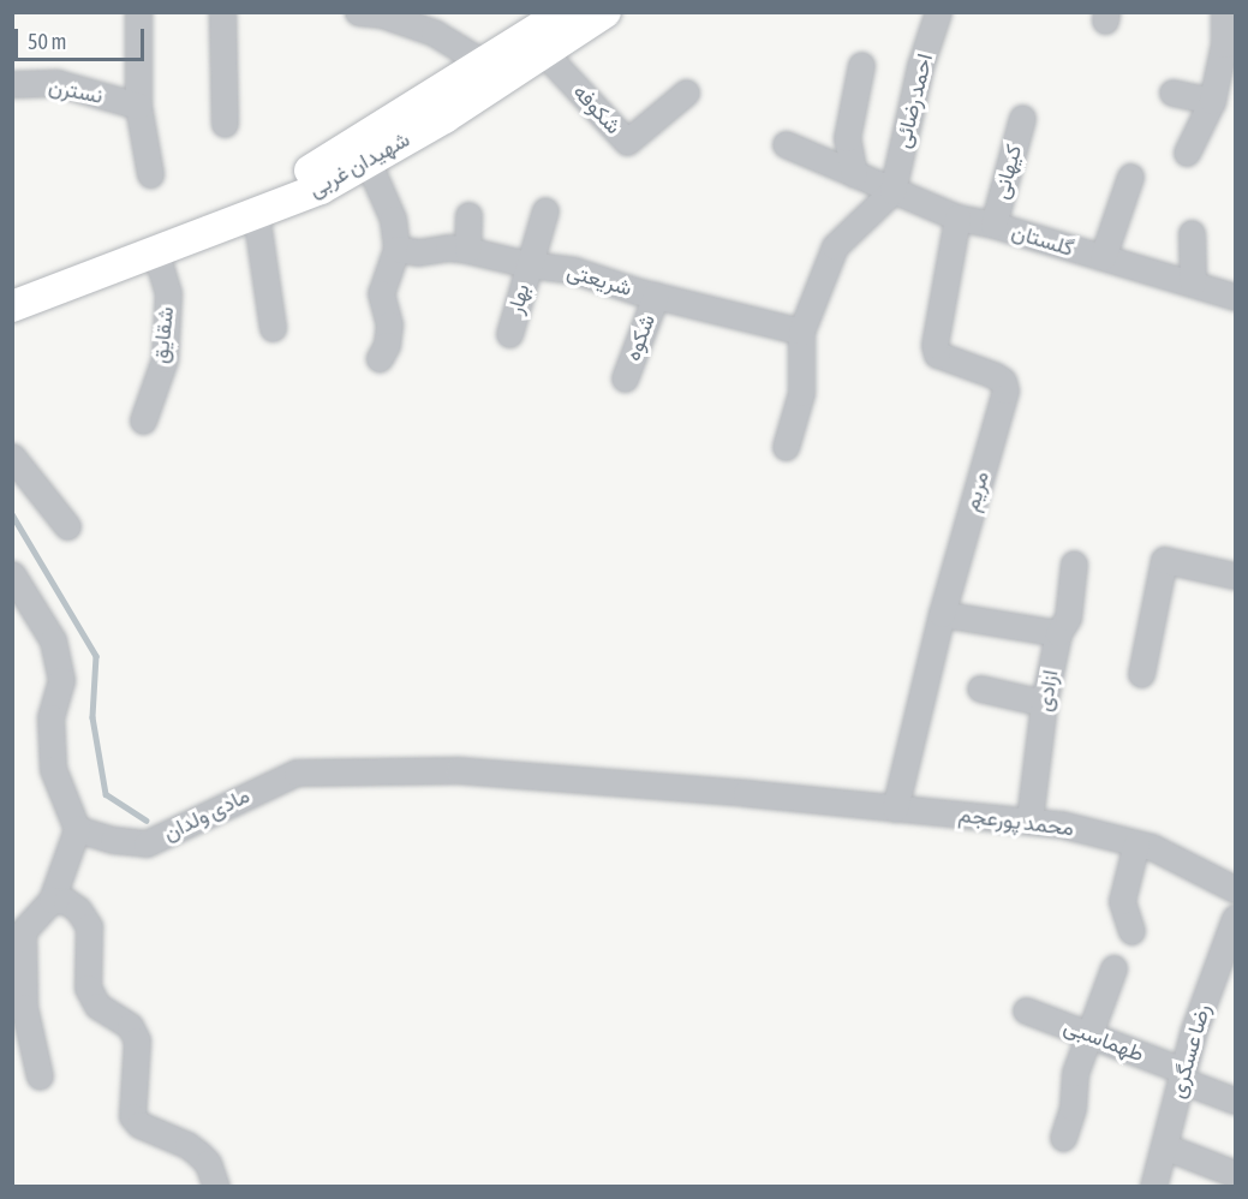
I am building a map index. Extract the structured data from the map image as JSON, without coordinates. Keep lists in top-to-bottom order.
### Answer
{
  "streets": {
    "main road": ["شهیدان غربی"],
    "street": [
      "نسترن",
      "احمد رضائی",
      "شکوفه",
      "کیهانی",
      "گلستان",
      "شریعتی",
      "بهار",
      "شقایق",
      "شکوه",
      "مریم",
      "ازادی",
      "مادی ولدان",
      "محمد پورعجم",
      "طهماسبی",
      "رضا عسگری"
    ]
  },
  "crossings": [
    ["احمد رضائی", "گلستان"],
    ["شکوفه", "شهیدان غربی"],
    ["شهیدان غربی", "شقایق"],
    ["کیهانی", "گلستان"],
    ["گلستان", "مریم"],
    ["شریعتی", "بهار"],
    ["شریعتی", "شکوه"],
    ["مریم", "مادی ولدان"],
    ["مریم", "محمد پورعجم"],
    ["ازادی", "محمد پورعجم"],
    ["مادی ولدان", "محمد پورعجم"],
    ["طهماسبی", "رضا عسگری"]
  ],
  "scale_bar": "50 m"
}
